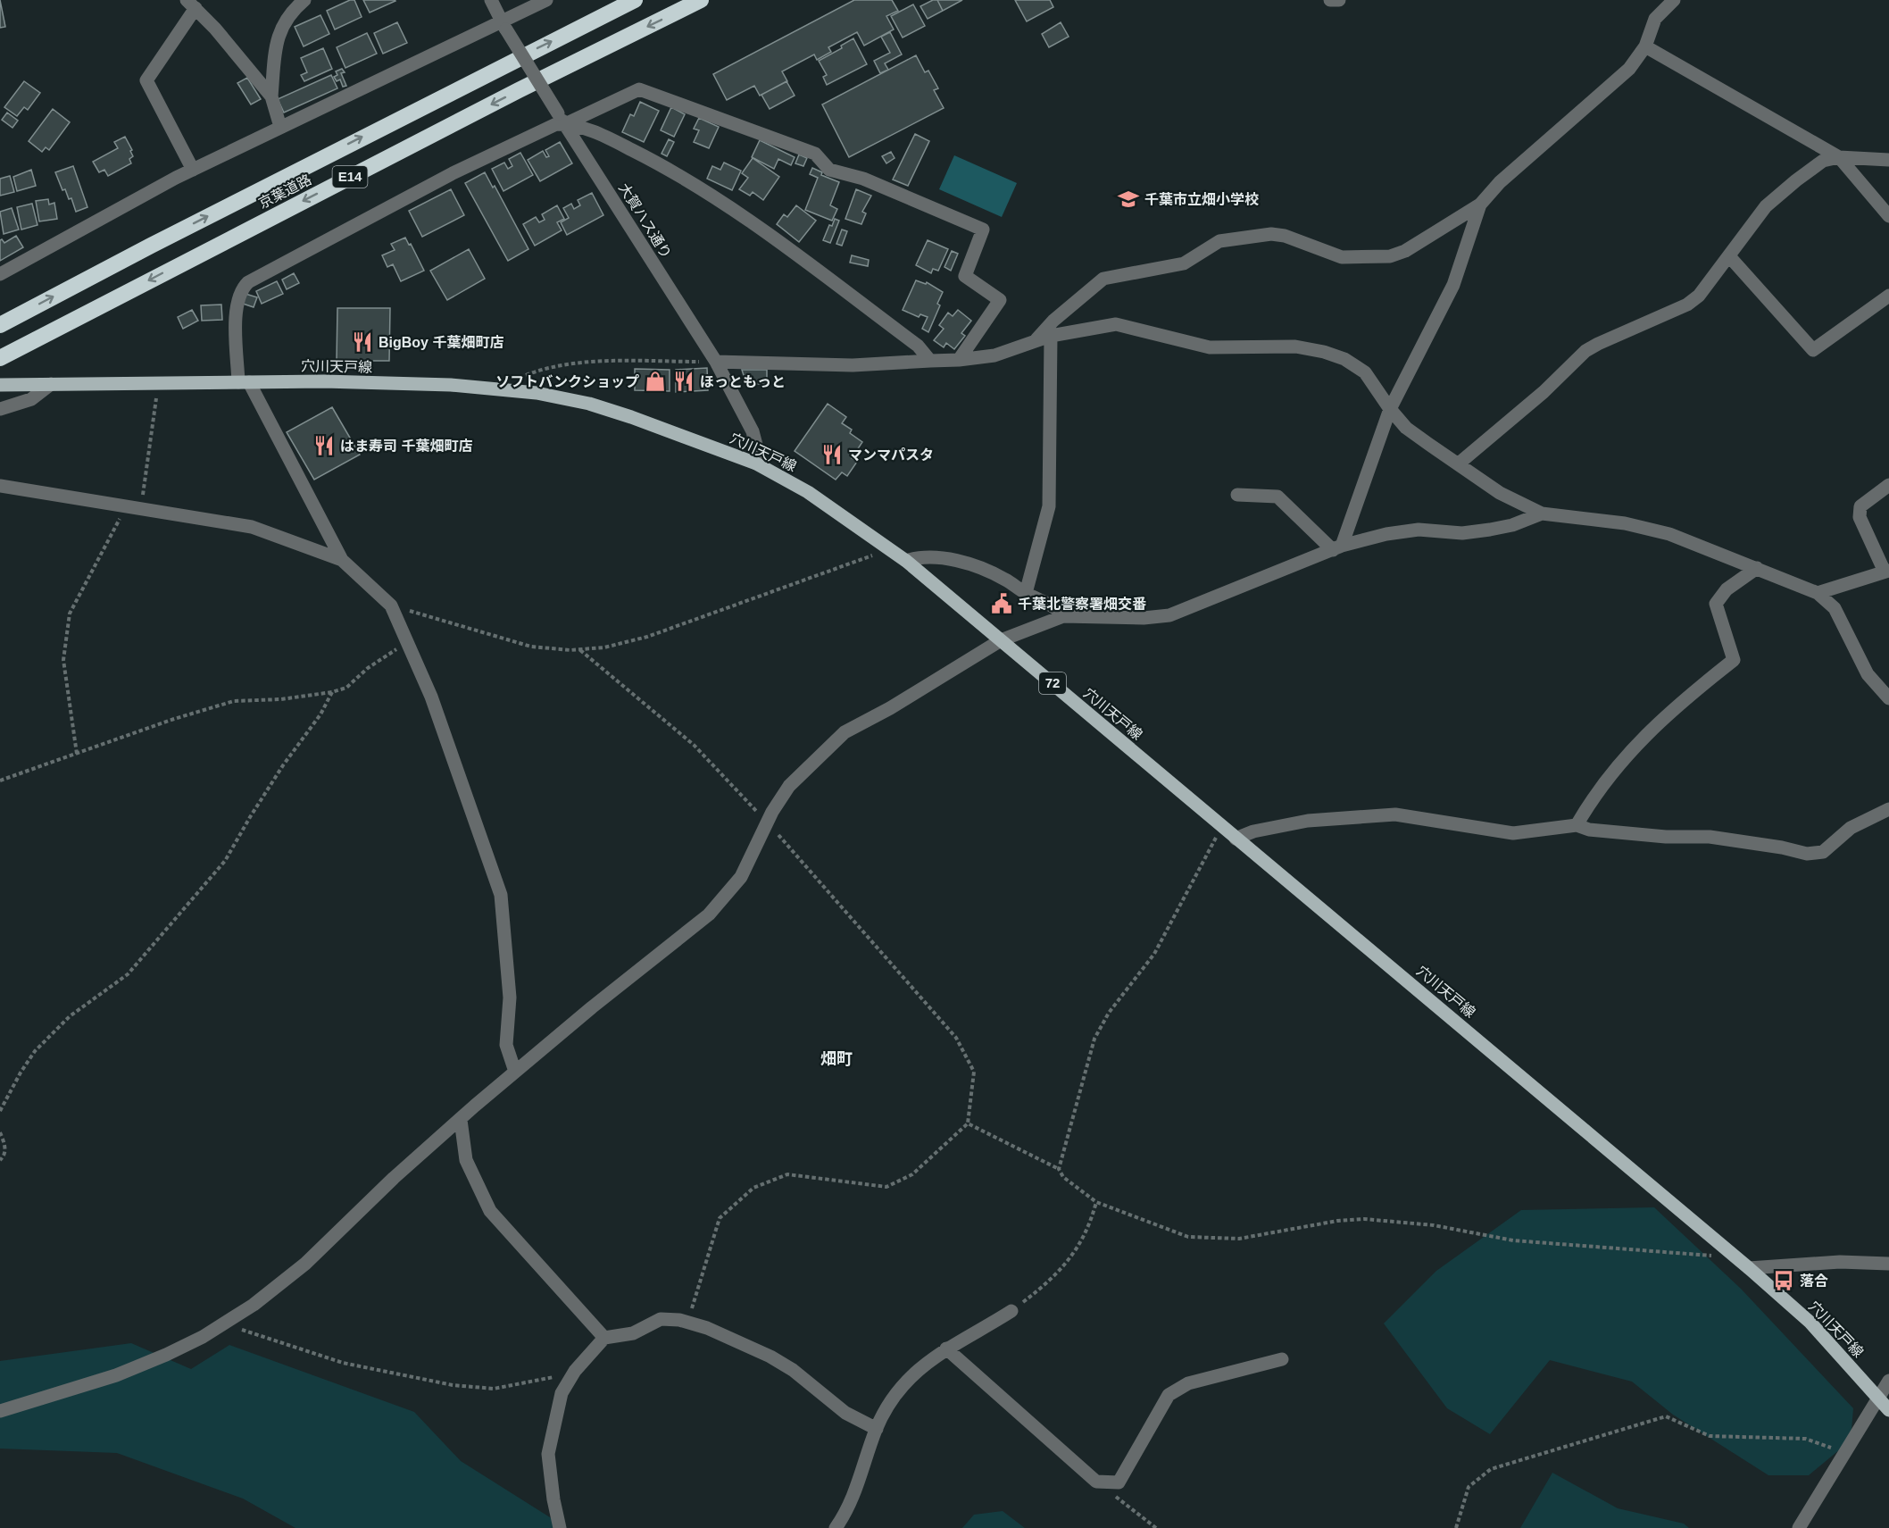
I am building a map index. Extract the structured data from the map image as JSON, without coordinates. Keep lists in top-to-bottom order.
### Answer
{
  "streets": {
    "highway": ["E14", "京葉道路"],
    "main road": ["穴川天戸線", "72"],
    "street": ["大賀ハス通り"]
  },
  "crossings": [
    ["大賀ハス通り", "穴川天戸線"]
  ],
  "districts": ["畑町"],
  "places": {
    "school or university": ["千葉市立畑小学校"],
    "restaurant": [
      "BigBoy 千葉畑町店",
      "ほっともっと",
      "はま寿司 千葉畑町店",
      "マンマパスタ"
    ],
    "shop": ["ソフトバンクショップ"],
    "public building": ["千葉北警察署畑交番"],
    "bus stop": ["落合"]
  }
}
